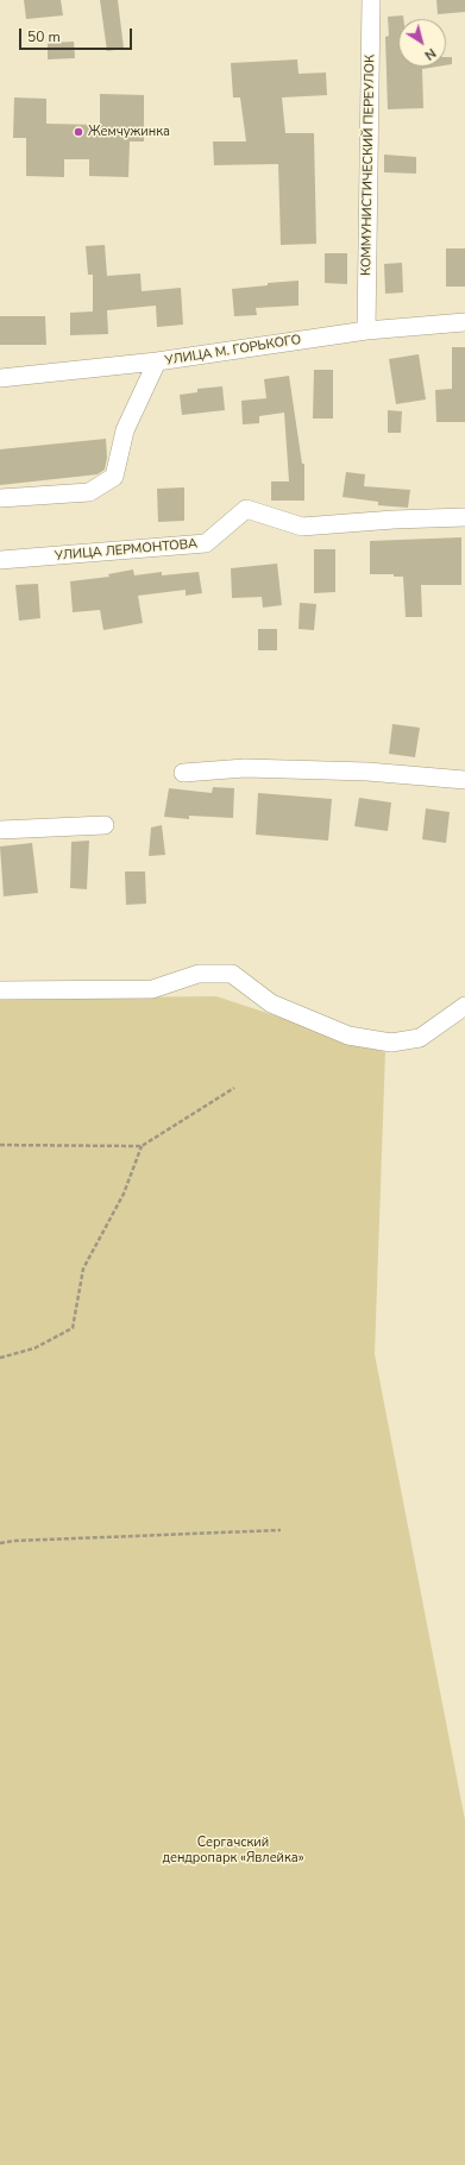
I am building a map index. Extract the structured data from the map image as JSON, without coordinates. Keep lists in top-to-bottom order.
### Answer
{
  "streets": {
    "street": ["КОММУНИСТИЧЕСКИЙ ПЕРЕУЛОК", "УЛИЦА М. ГОРЬКОГО", "УЛИЦА ЛЕРМОНТОВА"]
  },
  "crossings": [
    ["КОММУНИСТИЧЕСКИЙ ПЕРЕУЛОК", "УЛИЦА М. ГОРЬКОГО"]
  ],
  "parks": ["Сергачский дендропарк «Явлейка»"],
  "places": ["Жемчужинка"],
  "scale_bar": "50 m",
  "north": "bottom right"
}
